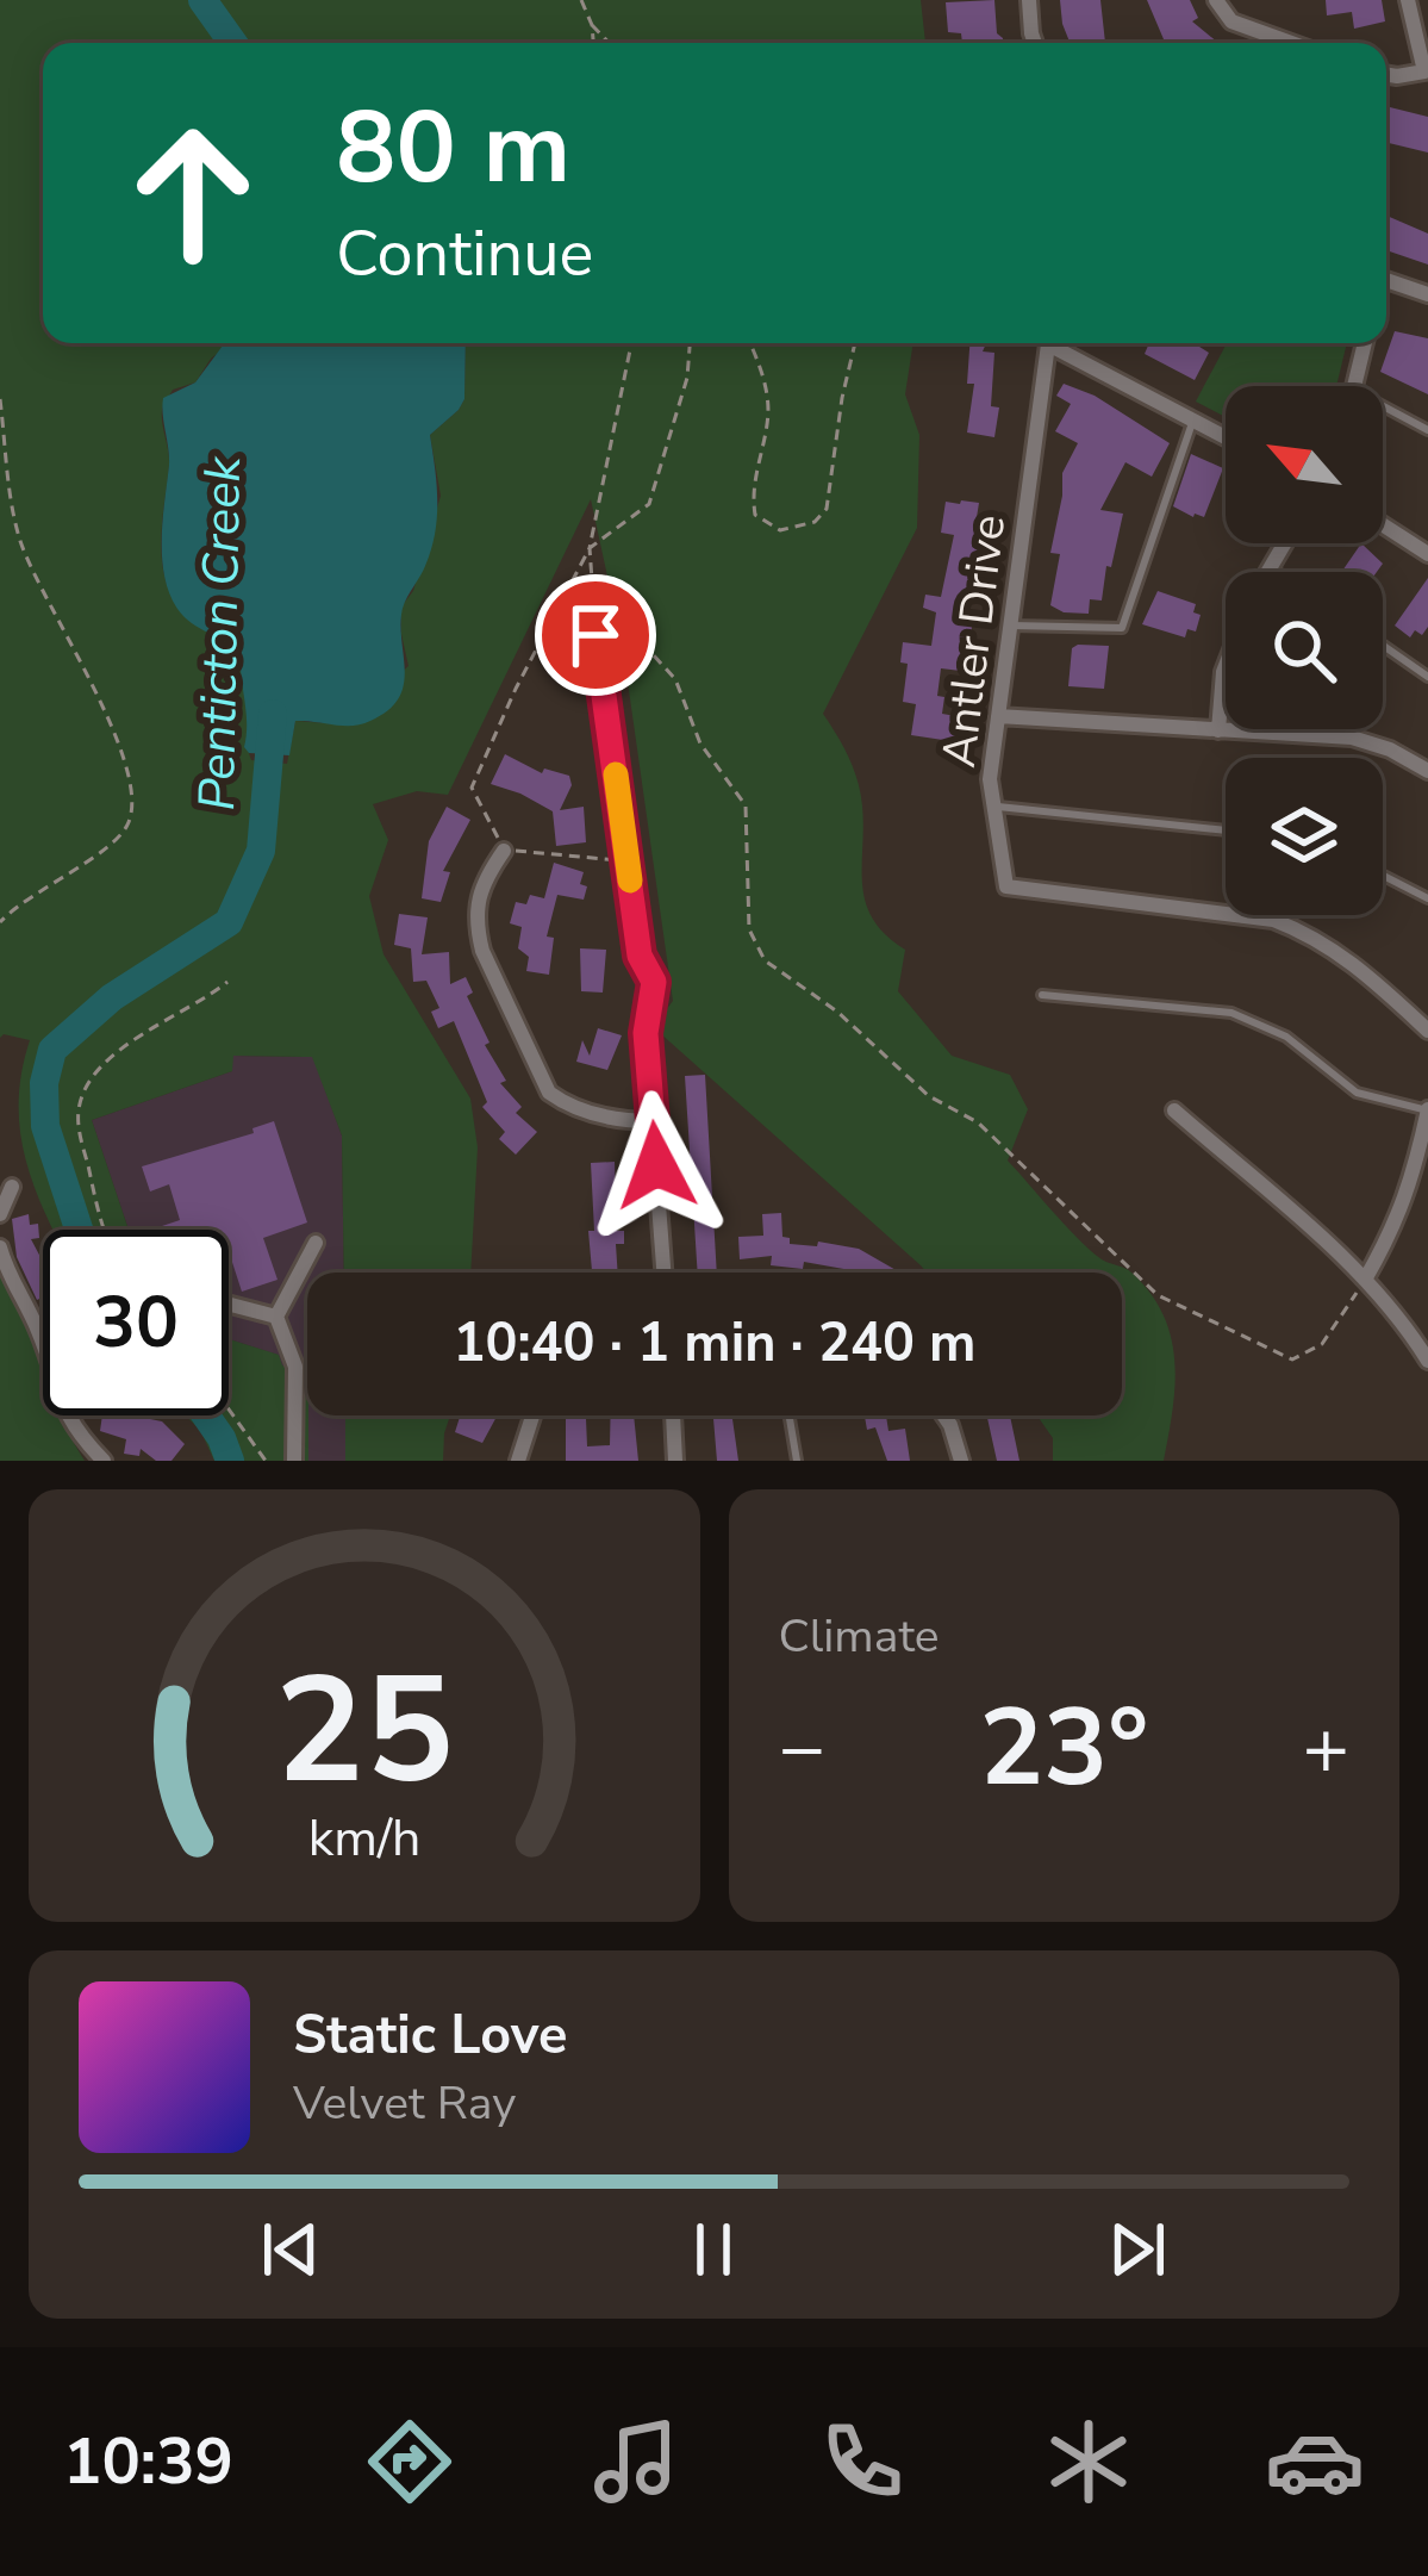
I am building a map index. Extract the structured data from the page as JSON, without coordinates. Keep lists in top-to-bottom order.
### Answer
{
  "streets": {
    "street": ["Antler Drive"]
  },
  "water": ["Penticton Creek"],
  "north": "top left",
  "page": {
    "turn": ["80 m", "Continue"],
    "limit": "30",
    "trip": "10:40 · 1 min · 240 m",
    "tile": "Climate",
    "heat": ["−", "23°", "+"],
    "song": ["Static Love", "Velvet Ray"],
    "tabs": "10:39",
    "gauge": ["25", "km/h"]
  }
}
